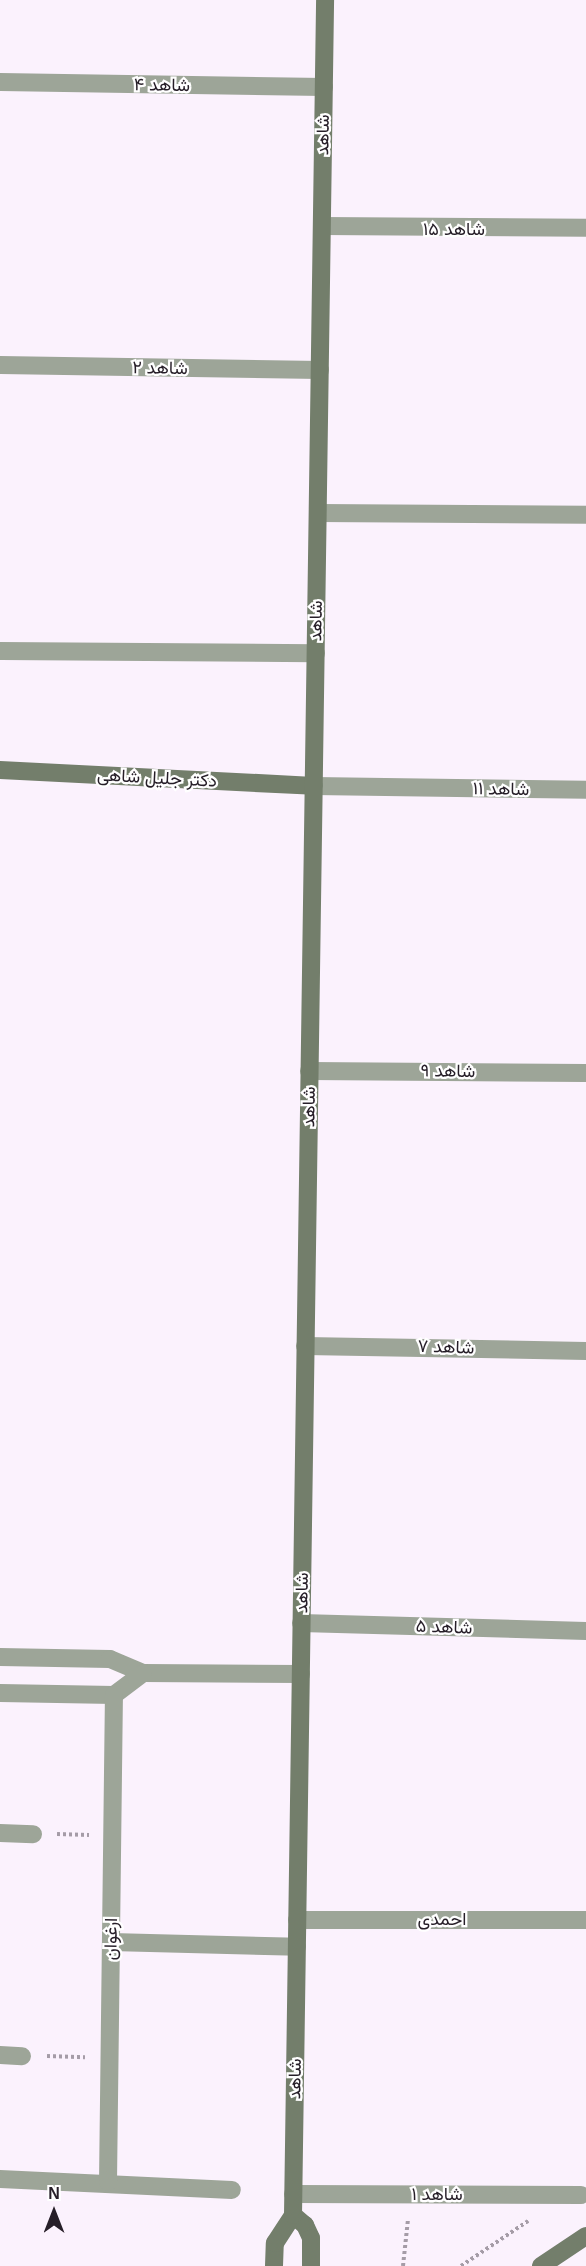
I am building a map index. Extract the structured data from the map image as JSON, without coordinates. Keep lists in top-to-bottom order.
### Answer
{
  "streets": {
    "street": [
      "شاهد ۴",
      "شاهد",
      "شاهد ۱۵",
      "شاهد ۲",
      "دکتر جلیل شاهی",
      "شاهد ۱۱",
      "شاهد ۹",
      "شاهد ۷",
      "شاهد ۵",
      "احمدی",
      "ارغوان",
      "شاهد ۱"
    ]
  },
  "crossings": [
    ["شاهد ۴", "شاهد"],
    ["شاهد", "شاهد ۱۵"],
    ["شاهد", "شاهد ۲"],
    ["شاهد", "دکتر جلیل شاهی"],
    ["شاهد", "شاهد ۱۱"],
    ["شاهد", "شاهد ۹"],
    ["شاهد", "شاهد ۷"],
    ["شاهد", "شاهد ۵"],
    ["شاهد", "احمدی"],
    ["شاهد", "شاهد ۱"],
    ["دکتر جلیل شاهی", "شاهد ۱۱"]
  ],
  "north": "top"
}
